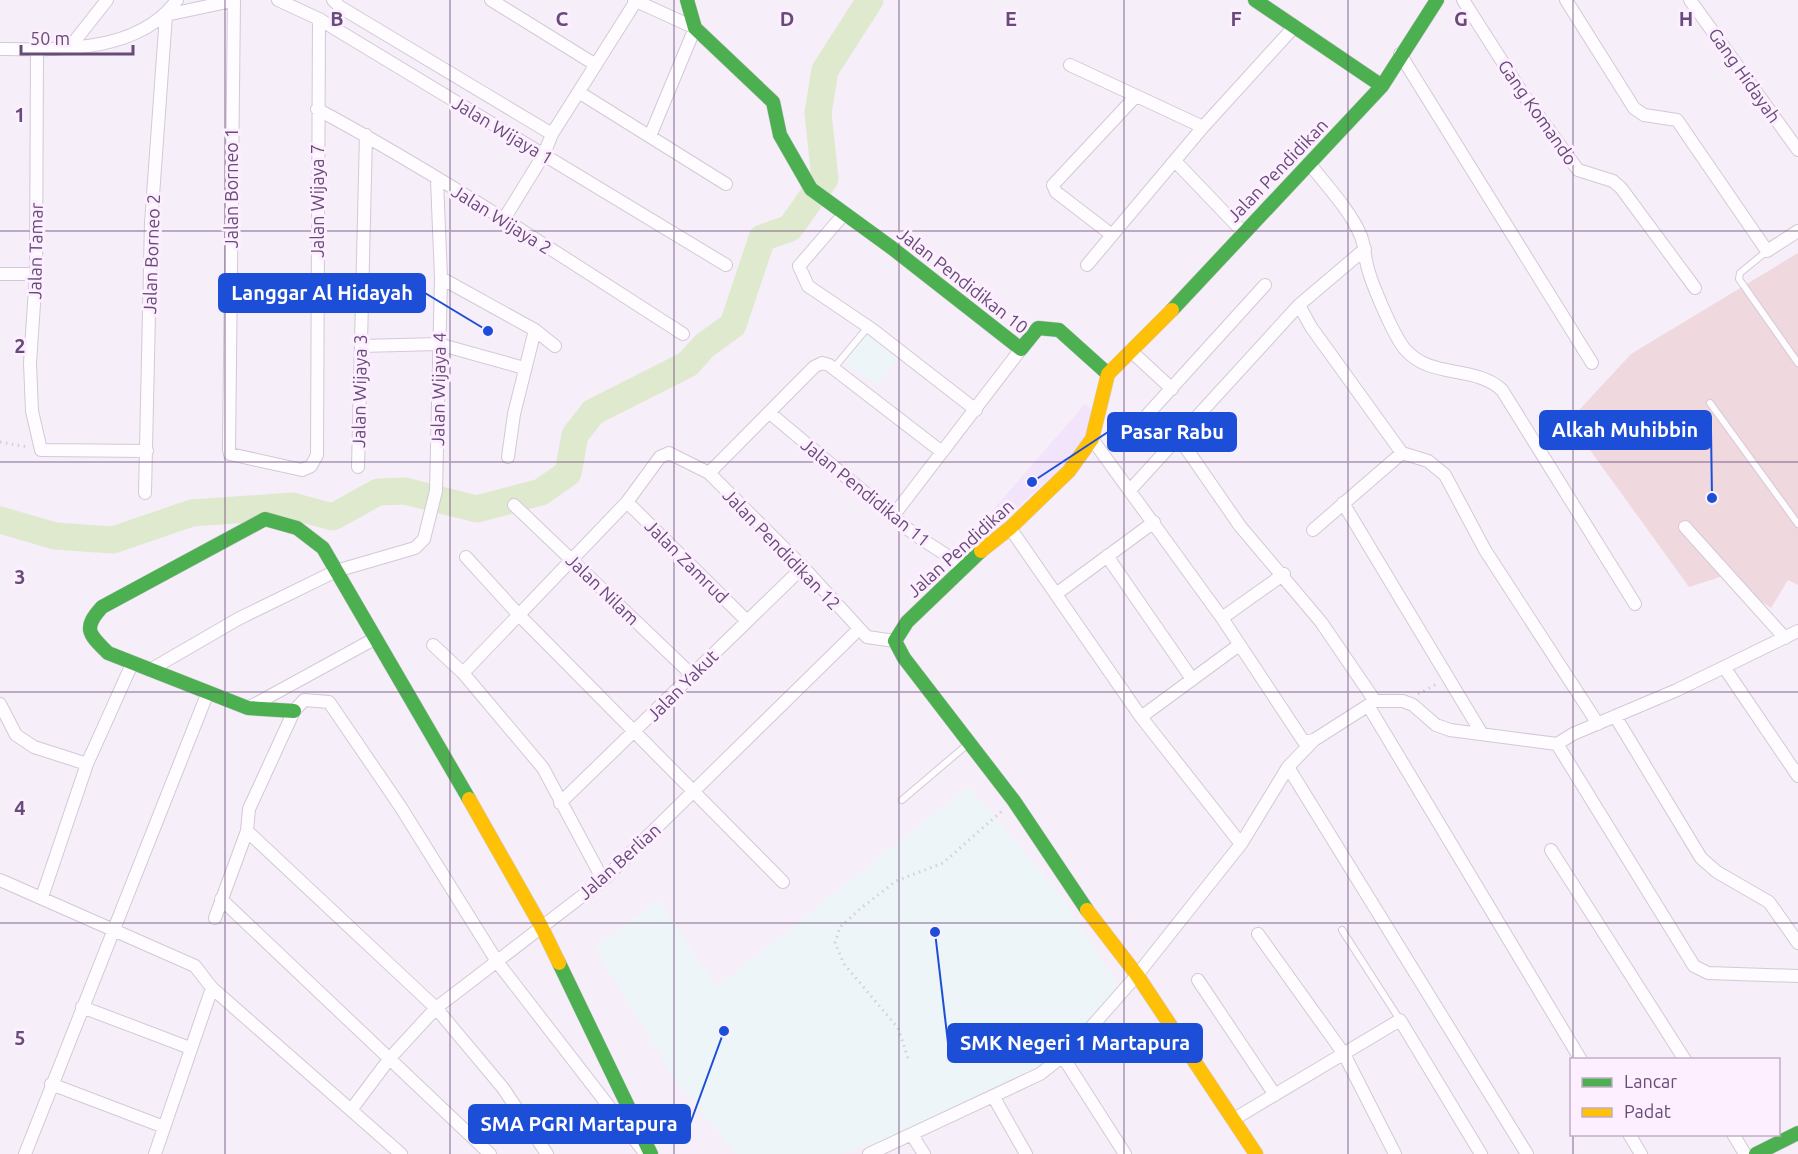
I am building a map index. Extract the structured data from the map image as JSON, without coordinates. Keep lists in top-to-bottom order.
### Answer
{
  "streets": {
    "street": [
      "Gang Hidayah",
      "Gang Komando",
      "Jalan Wijaya 1",
      "Jalan Pendidikan",
      "Jalan Borneo 1",
      "Jalan Wijaya 7",
      "Jalan Wijaya 2",
      "Jalan Tamar",
      "Jalan Borneo 2",
      "Jalan Pendidikan 10",
      "Jalan Wijaya 4",
      "Jalan Wijaya 3",
      "Jalan Pendidikan 11",
      "Jalan Pendidikan 12",
      "Jalan Zamrud",
      "Jalan Nilam",
      "Jalan Yakut",
      "Jalan Berlian"
    ]
  },
  "crossings": [
    ["Jalan Wijaya 1", "Jalan Wijaya 7"],
    ["Jalan Pendidikan", "Jalan Pendidikan 10"],
    ["Jalan Pendidikan", "Jalan Pendidikan 11"],
    ["Jalan Pendidikan", "Jalan Pendidikan 12"],
    ["Jalan Borneo 1", "Jalan Wijaya 7"],
    ["Jalan Wijaya 7", "Jalan Wijaya 2"],
    ["Jalan Wijaya 2", "Jalan Wijaya 4"],
    ["Jalan Wijaya 2", "Jalan Wijaya 3"],
    ["Jalan Pendidikan 12", "Jalan Zamrud"],
    ["Jalan Pendidikan 12", "Jalan Yakut"],
    ["Jalan Pendidikan 12", "Jalan Berlian"],
    ["Jalan Zamrud", "Jalan Yakut"],
    ["Jalan Nilam", "Jalan Yakut"]
  ],
  "places": [
    "Langgar Al Hidayah",
    "Pasar Rabu",
    "Alkah Muhibbin",
    "SMK Negeri 1 Martapura",
    "SMA PGRI Martapura"
  ],
  "legend": ["Lancar", "Padat"],
  "scale_bar": "50 m",
  "grid": {
    "columns": [
      "B",
      "C",
      "D",
      "E",
      "F",
      "G",
      "H"
    ],
    "rows": [
      "1",
      "2",
      "3",
      "4",
      "5"
    ]
  }
}
